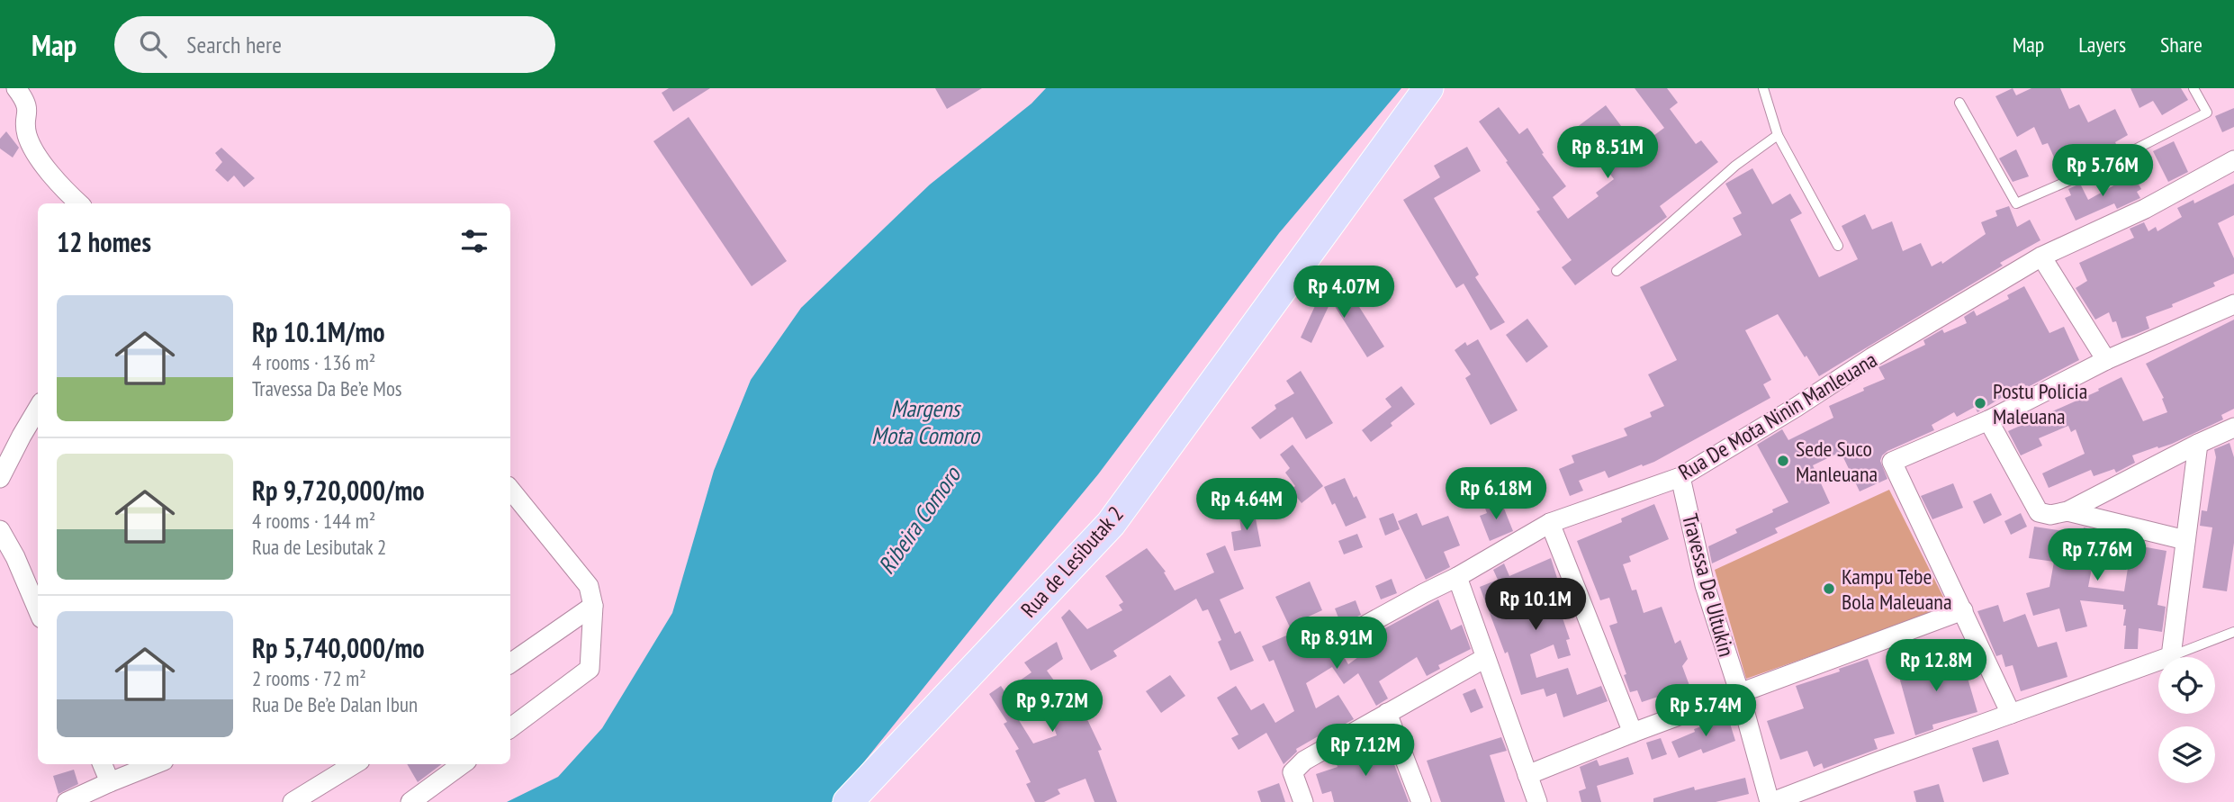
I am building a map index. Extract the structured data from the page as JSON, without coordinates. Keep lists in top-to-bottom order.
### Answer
{
  "streets": {
    "main road": ["Rua de Lesibutak 2"],
    "street": ["Rua De Mota Ninin Manleuana", "Travessa De Ultukin"]
  },
  "crossings": [
    ["Rua De Mota Ninin Manleuana", "Travessa De Ultukin"]
  ],
  "water": ["Margens Mota Comoro", "Ribeira Comoro"],
  "places": ["Postu Policia Maleuana", "Sede Suco Manleuana", "Kampu Tebe Bola Maleuana"],
  "page": {
    "header": "Map",
    "search": "Search here",
    "nav": ["Map", "Layers", "Share"],
    "price": [
      "Rp 8.51M",
      "Rp 5.76M",
      "Rp 4.07M",
      "Rp 6.18M",
      "Rp 4.64M",
      "Rp 7.76M",
      "Rp 10.1M",
      "Rp 8.91M",
      "Rp 12.8M",
      "Rp 9.72M",
      "Rp 5.74M",
      "Rp 7.12M"
    ],
    "heading": "12 homes",
    "list": [
      {
        "name": "Rp 10.1M/mo",
        "note": "4 rooms · 136 m² · Travessa Da Be’e Mos"
      },
      {
        "name": "Rp 9,720,000/mo",
        "note": "4 rooms · 144 m² · Rua de Lesibutak 2"
      },
      {
        "name": "Rp 5,740,000/mo",
        "note": "2 rooms · 72 m² · Rua De Be’e Dalan Ibun"
      }
    ]
  }
}
